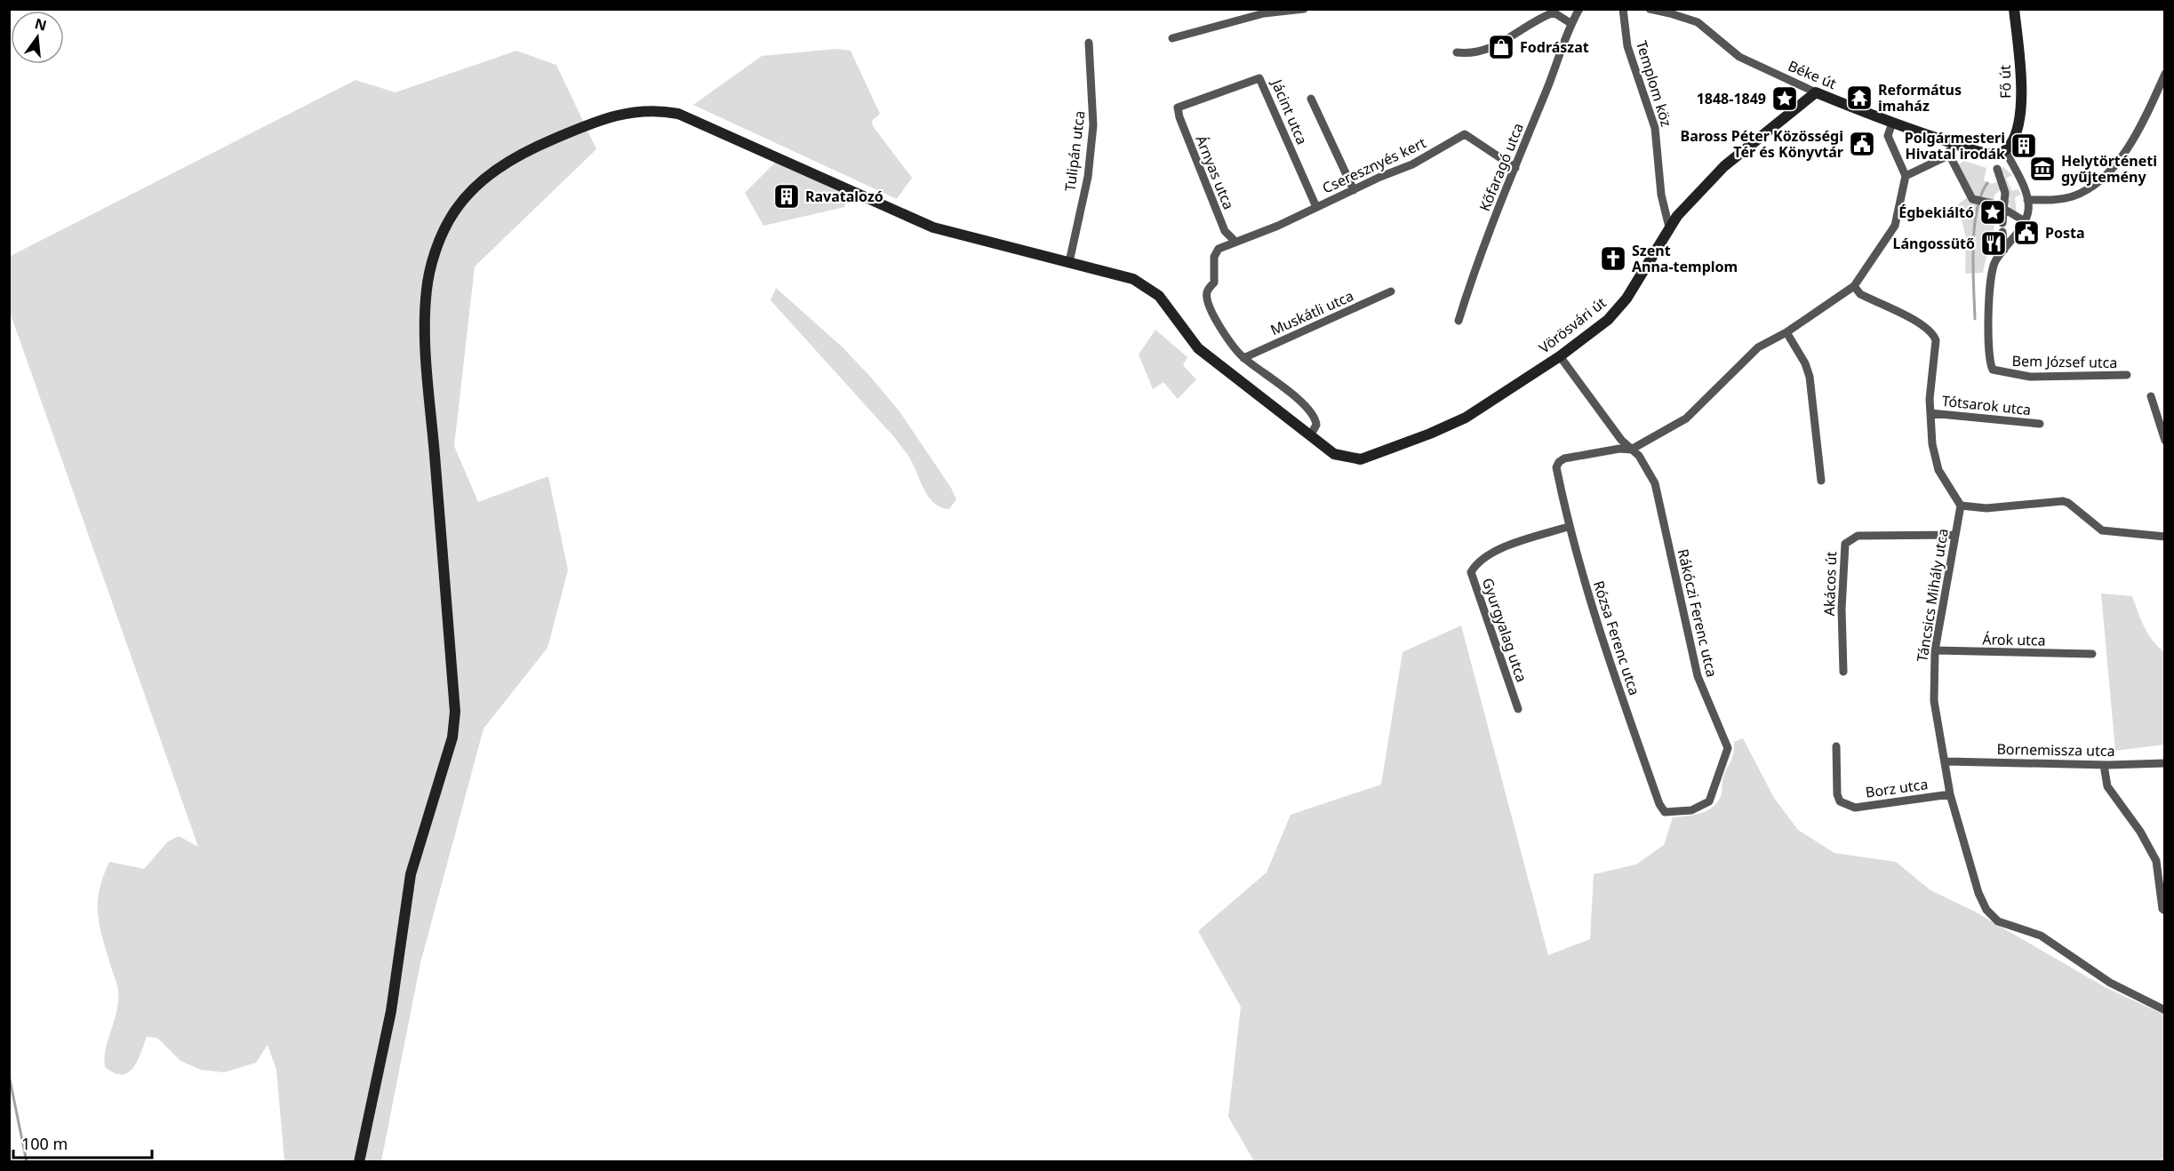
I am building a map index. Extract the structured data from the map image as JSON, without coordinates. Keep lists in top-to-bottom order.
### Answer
{
  "streets": {
    "main road": ["Béke út", "Fő út", "Vörösvári út"],
    "street": [
      "Templom köz",
      "Jácint utca",
      "Tulipán utca",
      "Cseresznyés kert",
      "Kőfaragó utca",
      "Árnyas utca",
      "Muskátli utca",
      "Bem József utca",
      "Tótsarok utca",
      "Akácos út",
      "Táncsics Mihály utca",
      "Rákóczi Ferenc utca",
      "Gyurgyalag utca",
      "Rózsa Ferenc utca",
      "Árok utca",
      "Bornemissza utca",
      "Borz utca"
    ]
  },
  "crossings": [
    ["Béke út", "Fő út"],
    ["Béke út", "Vörösvári út"],
    ["Templom köz", "Vörösvári út"],
    ["Jácint utca", "Cseresznyés kert"],
    ["Jácint utca", "Árnyas utca"],
    ["Tulipán utca", "Vörösvári út"],
    ["Cseresznyés kert", "Kőfaragó utca"],
    ["Cseresznyés kert", "Árnyas utca"],
    ["Cseresznyés kert", "Muskátli utca"],
    ["Vörösvári út", "Rákóczi Ferenc utca"],
    ["Akácos út", "Táncsics Mihály utca"],
    ["Táncsics Mihály utca", "Árok utca"],
    ["Táncsics Mihály utca", "Bornemissza utca"],
    ["Táncsics Mihály utca", "Borz utca"],
    ["Rákóczi Ferenc utca", "Rózsa Ferenc utca"],
    ["Gyurgyalag utca", "Rózsa Ferenc utca"]
  ],
  "places": {
    "shop": ["Fodrászat"],
    "temple": ["Református imaház"],
    "place": ["1848-1849", "Égbekiáltó"],
    "public building": ["Baross Péter Közösségi Tér és Könyvtár", "Posta"],
    "building": ["Polgármesteri Hivatal irodák", "Ravatalozó"],
    "museum": ["Helytörténeti gyűjtemény"],
    "restaurant": ["Lángossütő"],
    "church": ["Szent Anna-templom"]
  },
  "scale_bar": "100 m",
  "north": "top"
}
